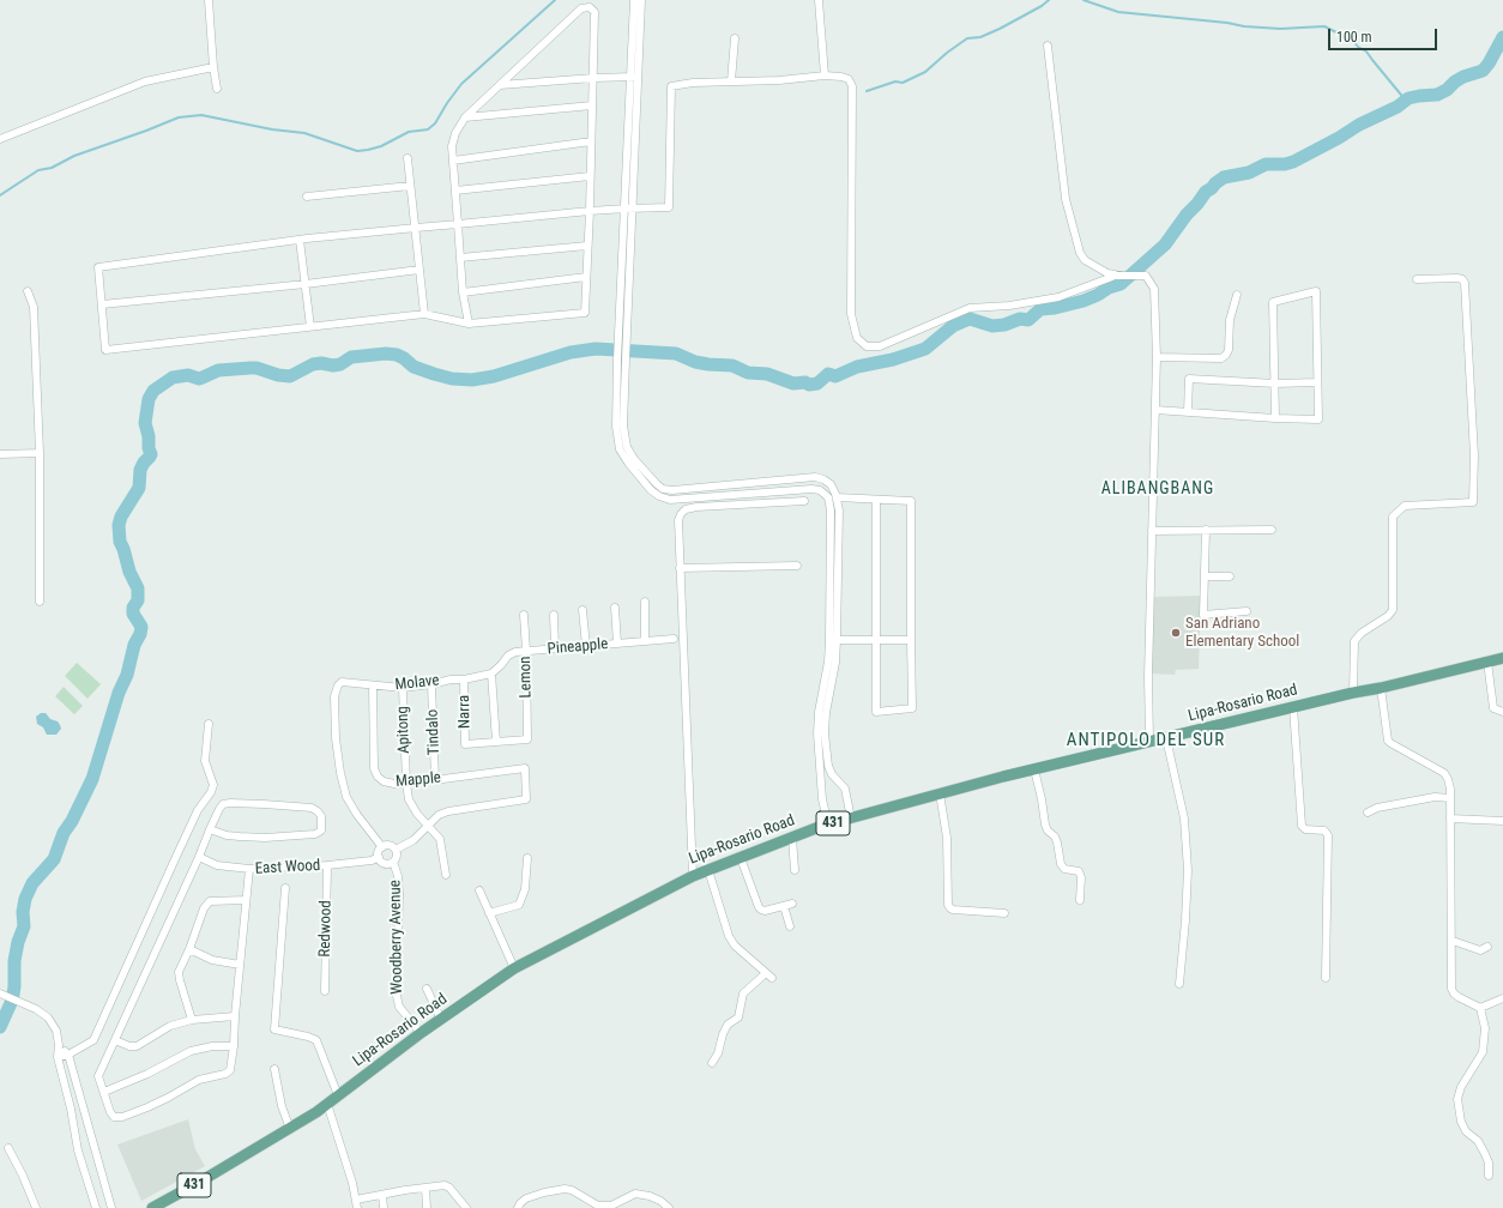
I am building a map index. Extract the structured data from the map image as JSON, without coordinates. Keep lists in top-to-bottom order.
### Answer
{
  "streets": {
    "main road": ["Lipa-Rosario Road", "431"],
    "street": [
      "Pineapple",
      "Lemon",
      "Molave",
      "Narra",
      "Apitong",
      "Tindalo",
      "Mapple",
      "East Wood",
      "Redwood",
      "Woodberry Avenue"
    ]
  },
  "crossings": [
    ["Pineapple", "Lemon"],
    ["Pineapple", "Molave"],
    ["Lemon", "Narra"],
    ["Molave", "Narra"],
    ["Molave", "Apitong"],
    ["Molave", "Tindalo"],
    ["Molave", "Mapple"],
    ["Molave", "East Wood"],
    ["Molave", "Woodberry Avenue"],
    ["Lipa-Rosario Road", "Woodberry Avenue"],
    ["Apitong", "Mapple"],
    ["Tindalo", "Mapple"],
    ["East Wood", "Redwood"],
    ["East Wood", "Woodberry Avenue"]
  ],
  "districts": ["ALIBANGBANG", "ANTIPOLO DEL SUR"],
  "places": ["San Adriano Elementary School"],
  "scale_bar": "100 m"
}
